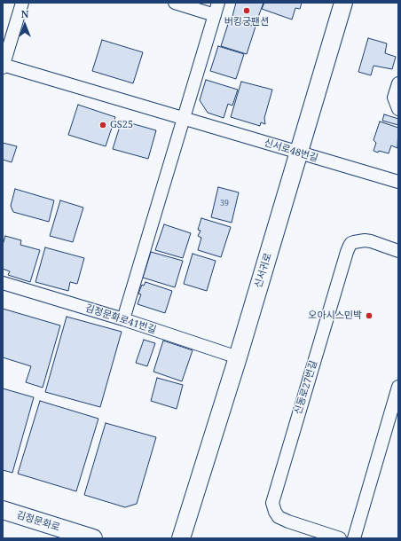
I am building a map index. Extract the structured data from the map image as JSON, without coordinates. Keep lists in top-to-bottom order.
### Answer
{
  "streets": {
    "street": [
      "신서로48번길",
      "신서귀로",
      "김정문화로41번길",
      "신동로27번길",
      "김정문화로"
    ]
  },
  "crossings": [
    ["신서로48번길", "신서귀로"],
    ["신서귀로", "김정문화로41번길"]
  ],
  "places": ["버킹궁팬션", "GS25", "오아시스민박"],
  "house_numbers": ["39"],
  "north": "top"
}
